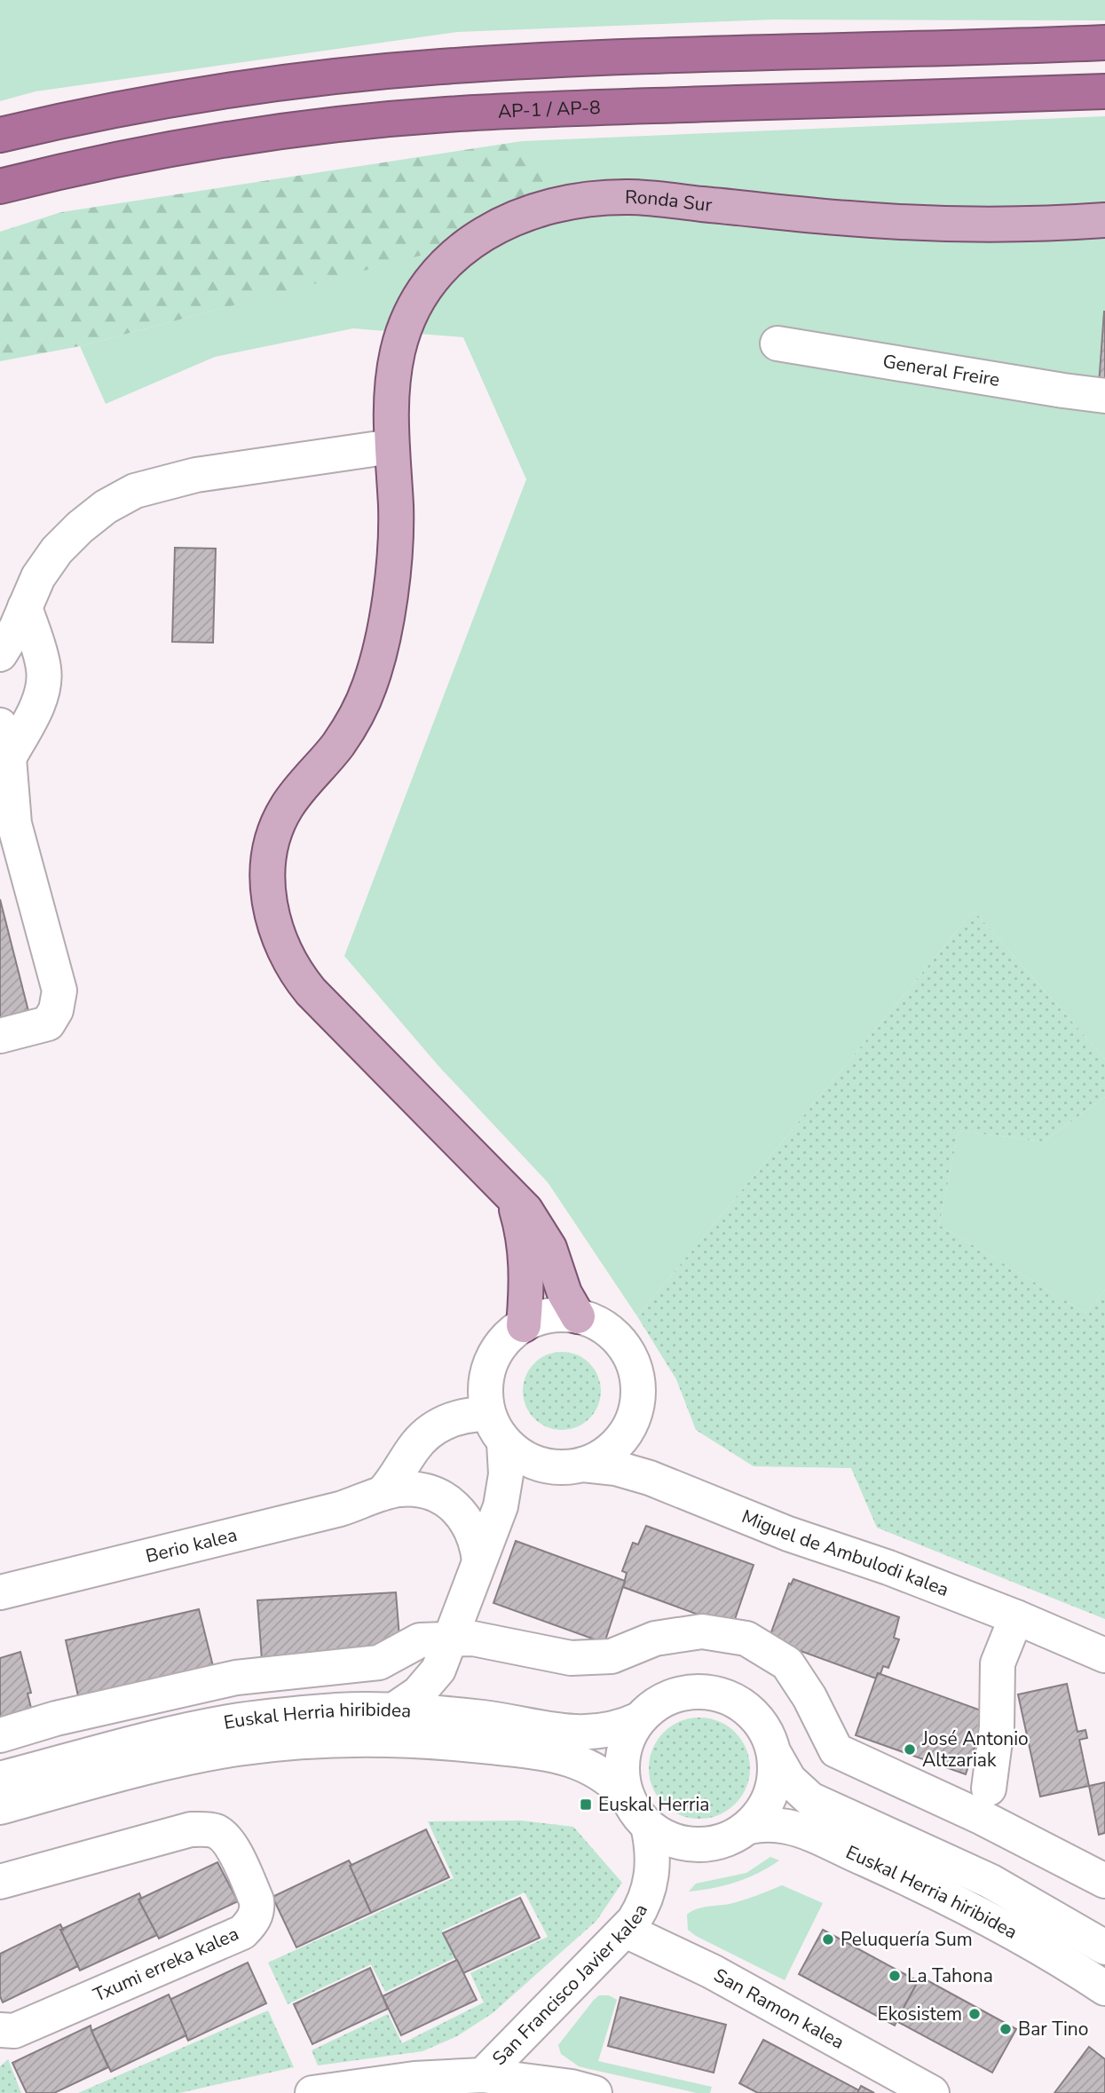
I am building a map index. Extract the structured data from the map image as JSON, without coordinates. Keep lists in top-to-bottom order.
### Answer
{
  "streets": {
    "highway": ["AP-1 / AP-8"],
    "main road": ["Ronda Sur"],
    "street": [
      "General Freire",
      "Berio kalea",
      "Miguel de Ambulodi kalea",
      "Euskal Herria hiribidea",
      "Txumi erreka kalea",
      "San Francisco Javier kalea",
      "San Ramon kalea"
    ]
  },
  "crossings": [
    ["Ronda Sur", "Miguel de Ambulodi kalea"],
    ["Euskal Herria hiribidea", "San Francisco Javier kalea"],
    ["San Francisco Javier kalea", "San Ramon kalea"]
  ],
  "places": {
    "other": [
      "José Antonio Altzariak",
      "Peluquería Sum",
      "La Tahona",
      "Ekosistem",
      "Bar Tino"
    ],
    "transit": ["Euskal Herria"]
  }
}
